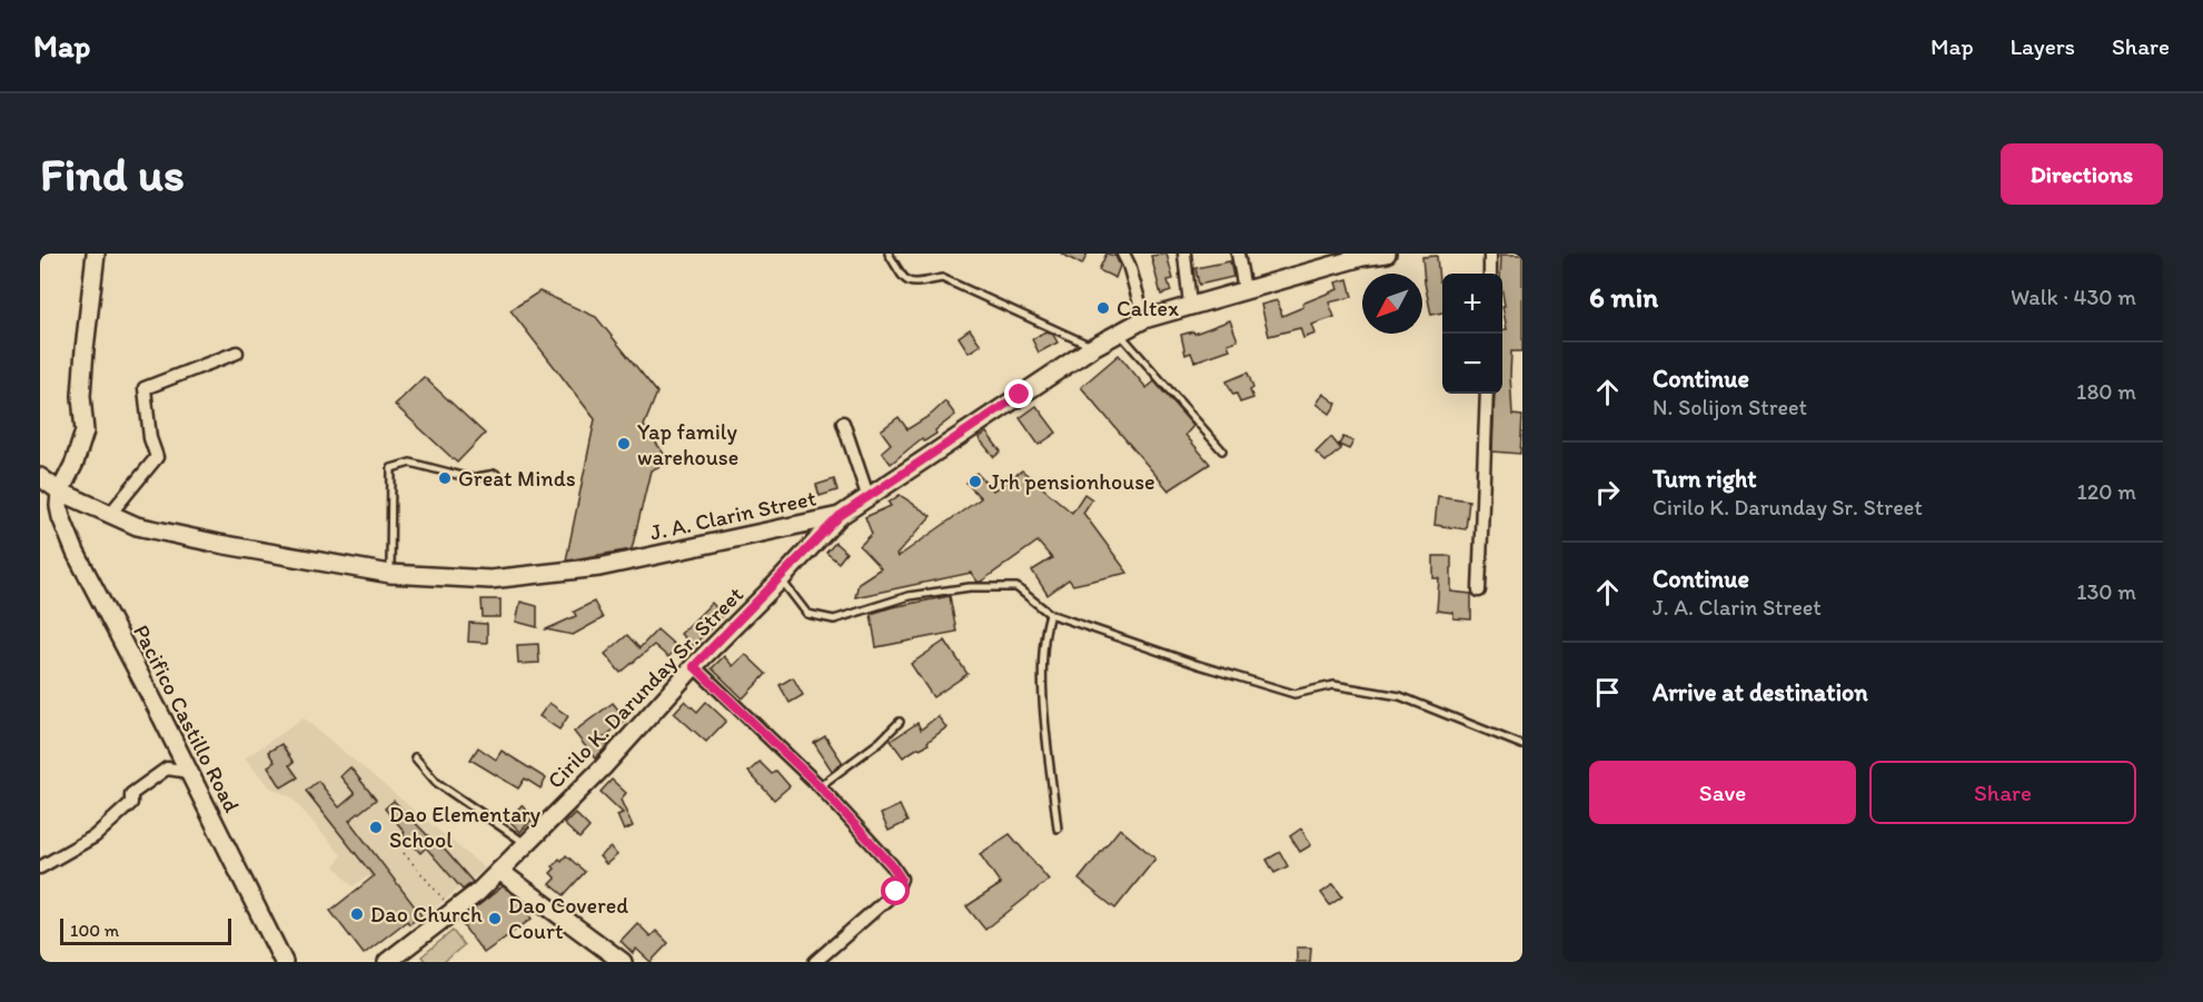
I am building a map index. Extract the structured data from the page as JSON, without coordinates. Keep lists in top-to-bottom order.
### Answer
{
  "streets": {
    "main road": ["J. A. Clarin Street", "Cirilo K. Darunday Sr. Street", "Pacifico Castillo Road"]
  },
  "crossings": [
    ["J. A. Clarin Street", "Cirilo K. Darunday Sr. Street"],
    ["J. A. Clarin Street", "Pacifico Castillo Road"]
  ],
  "places": [
    "Caltex",
    "Yap family warehouse",
    "Great Minds",
    "Jrh pensionhouse",
    "Dao Elementary School",
    "Dao Church",
    "Dao Covered Court"
  ],
  "scale_bar": "100 m",
  "north": "bottom left",
  "page": {
    "header": "Map",
    "nav": ["Map", "Layers", "Share"],
    "buttons": [
      "Directions",
      ["Save", "Share"]
    ],
    "title": "Find us",
    "heading": ["6 min", "Walk · 430 m"],
    "map_buttons": ["+", "−"],
    "list": [
      ["Continue", "N. Solijon Street", "180 m"],
      ["Turn right", "Cirilo K. Darunday Sr. Street", "120 m"],
      ["Continue", "J. A. Clarin Street", "130 m"],
      "Arrive at destination"
    ],
    "scale": "100 m"
  }
}
